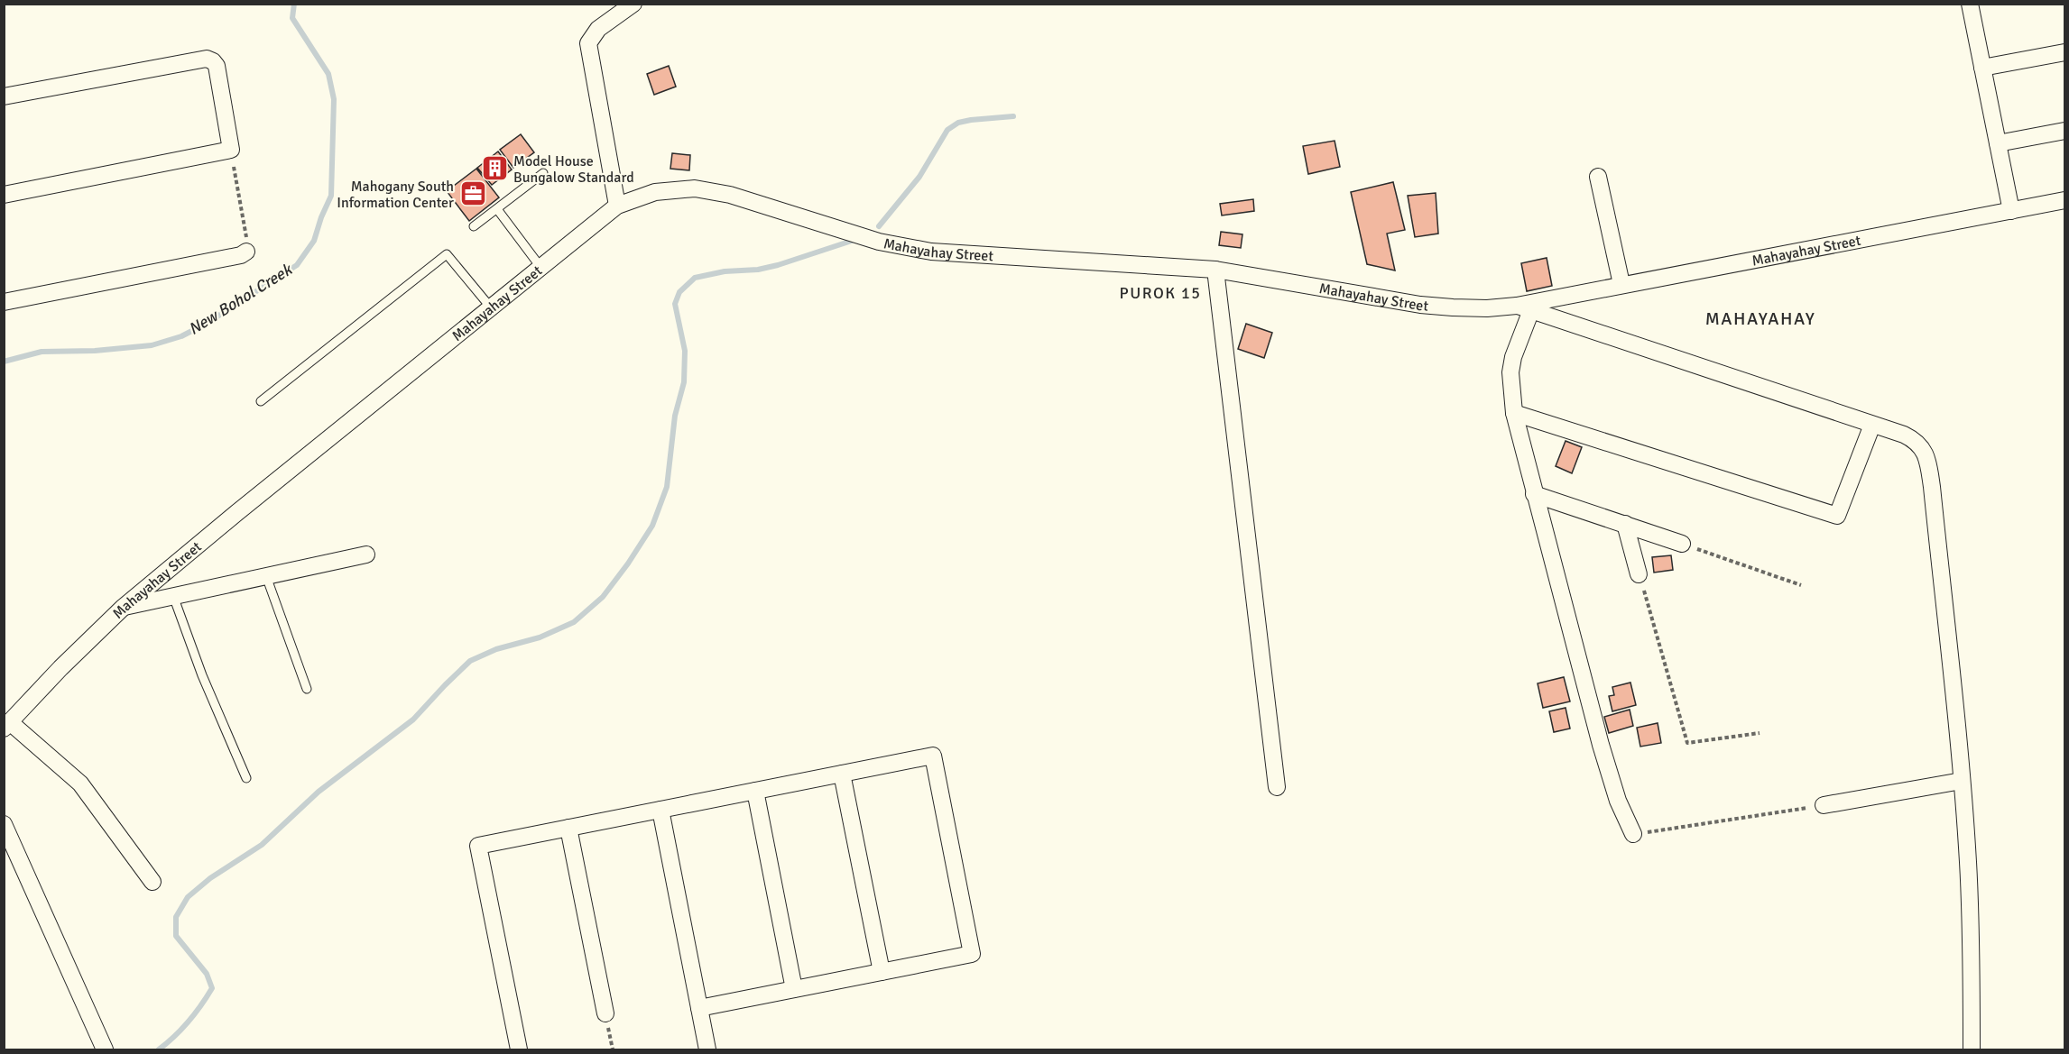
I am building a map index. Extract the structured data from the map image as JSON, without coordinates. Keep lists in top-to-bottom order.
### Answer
{
  "streets": {
    "street": ["Mahayahay Street"]
  },
  "districts": ["PUROK 15", "MAHAYAHAY"],
  "water": ["New Bohol Creek"],
  "places": {
    "building": ["Model House Bungalow Standard"],
    "office": ["Mahogany South Information Center"]
  }
}
